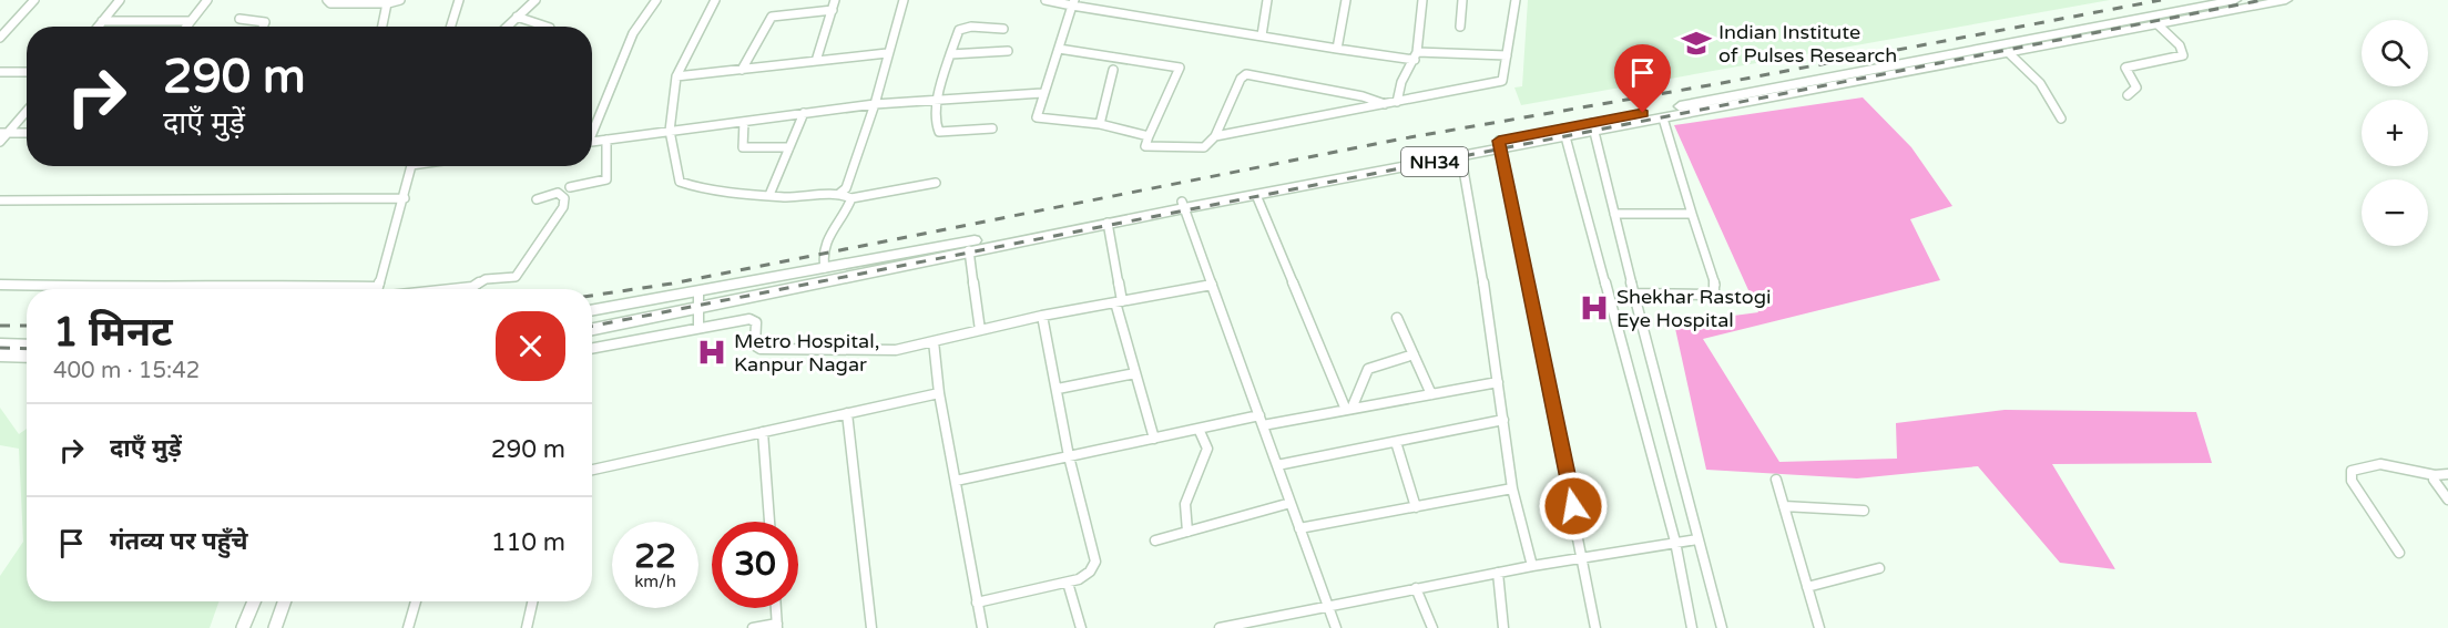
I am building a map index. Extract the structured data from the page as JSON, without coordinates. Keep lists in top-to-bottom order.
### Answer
{
  "streets": {
    "highway": ["NH34"]
  },
  "places": {
    "school or university": ["Indian Institute of Pulses Research"],
    "hospital": ["Shekhar Rastogi Eye Hospital", "Metro Hospital, Kanpur Nagar"]
  },
  "page": {
    "map_buttons": ["+", "−"],
    "turn": ["290 m", "दाएँ मुड़ें"],
    "heading": ["1 मिनट", "400 m · 15:42"],
    "list": [
      {
        "name": "दाएँ मुड़ें",
        "value": "290 m"
      },
      {
        "name": "गंतव्य पर पहुँचे",
        "value": "110 m"
      }
    ],
    "speed": "22 km/h",
    "limit": "30"
  }
}
